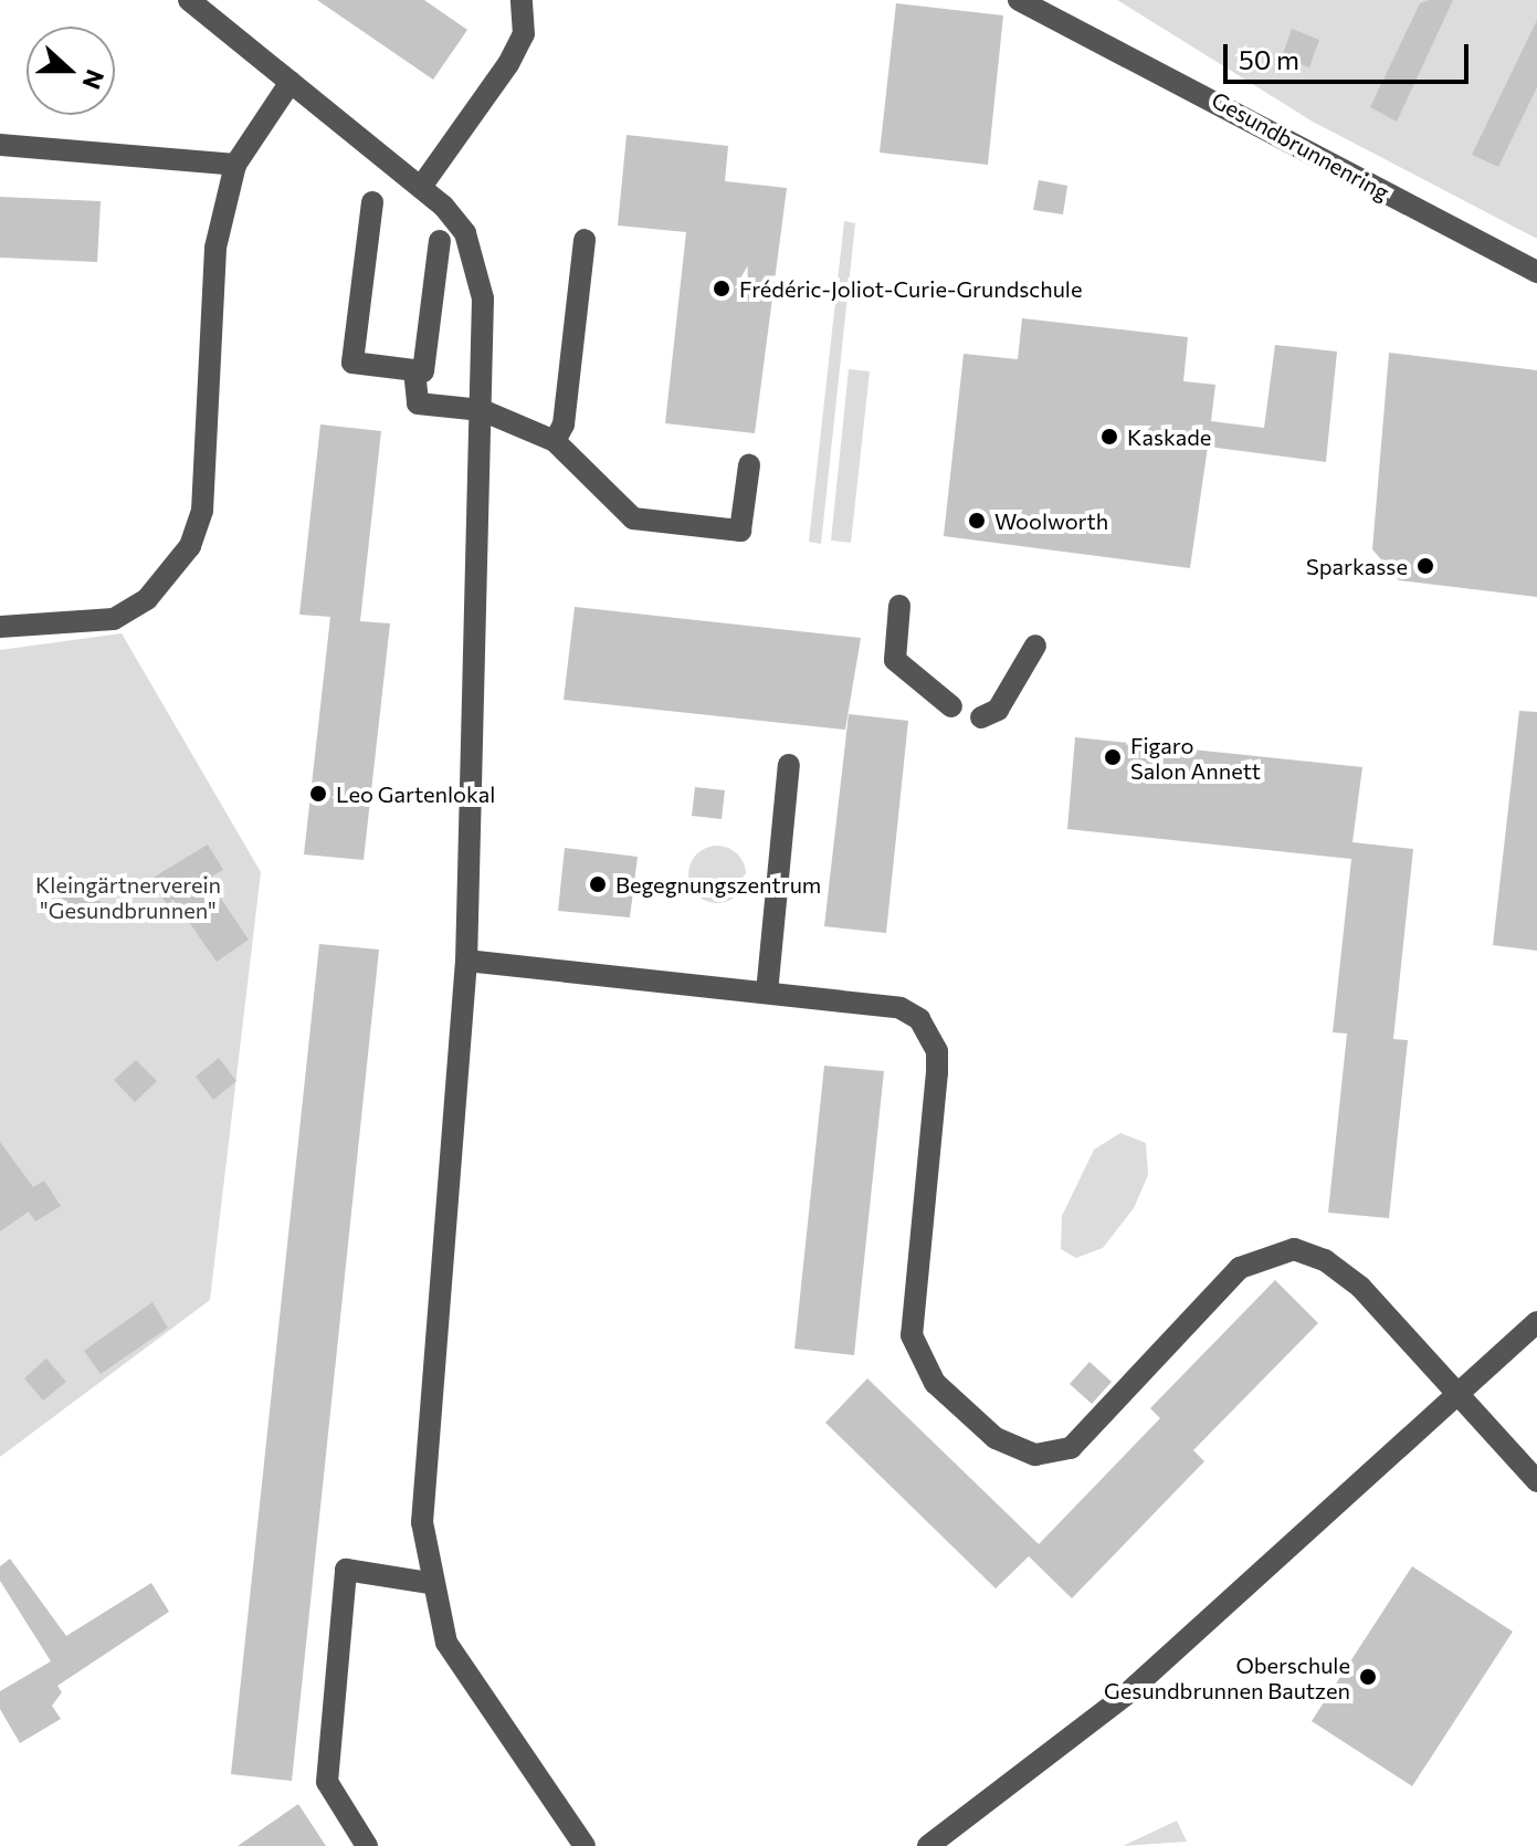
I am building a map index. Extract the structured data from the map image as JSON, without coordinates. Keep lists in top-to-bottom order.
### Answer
{
  "streets": {
    "street": ["Gesundbrunnenring"]
  },
  "parks": ["Kleingärtnerverein \"Gesundbrunnen\""],
  "places": [
    "Frédéric-Joliot-Curie-Grundschule",
    "Kaskade",
    "Woolworth",
    "Sparkasse",
    "Figaro Salon Annett",
    "Leo Gartenlokal",
    "Begegnungszentrum",
    "Oberschule Gesundbrunnen Bautzen"
  ],
  "scale_bar": "50 m",
  "north": "right"
}
